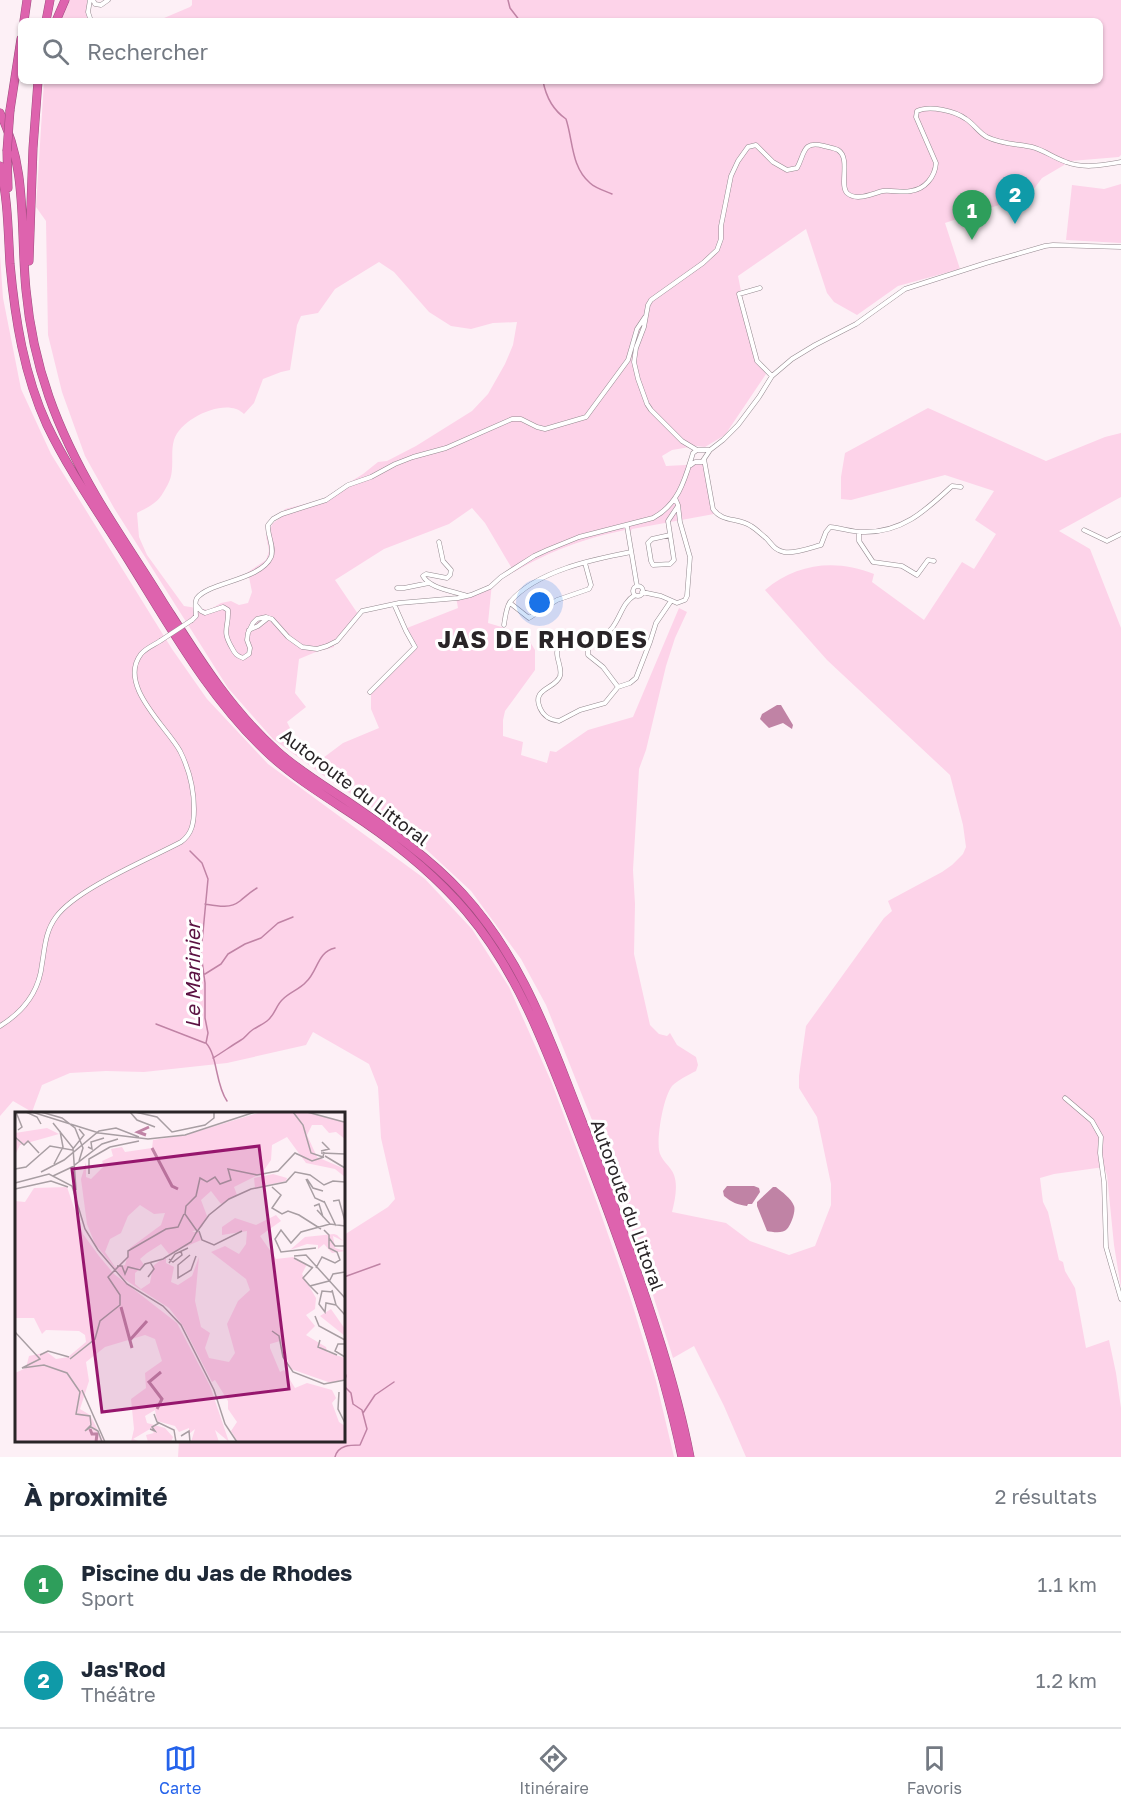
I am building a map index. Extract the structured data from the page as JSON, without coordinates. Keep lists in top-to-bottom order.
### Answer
{
  "streets": {
    "highway": ["Autoroute du Littoral"]
  },
  "districts": ["JAS DE RHODES"],
  "water": ["Le Marinier"],
  "page": {
    "search": "Rechercher",
    "pins": ["2", "1"],
    "heading": ["À proximité", "2 résultats"],
    "list": [
      {
        "mark": "1",
        "name": "Piscine du Jas de Rhodes",
        "note": "Sport",
        "value": "1.1 km"
      },
      {
        "mark": "2",
        "name": "Jas'Rod",
        "note": "Théâtre",
        "value": "1.2 km"
      }
    ],
    "nav": ["Carte", "Itinéraire", "Favoris"]
  }
}
